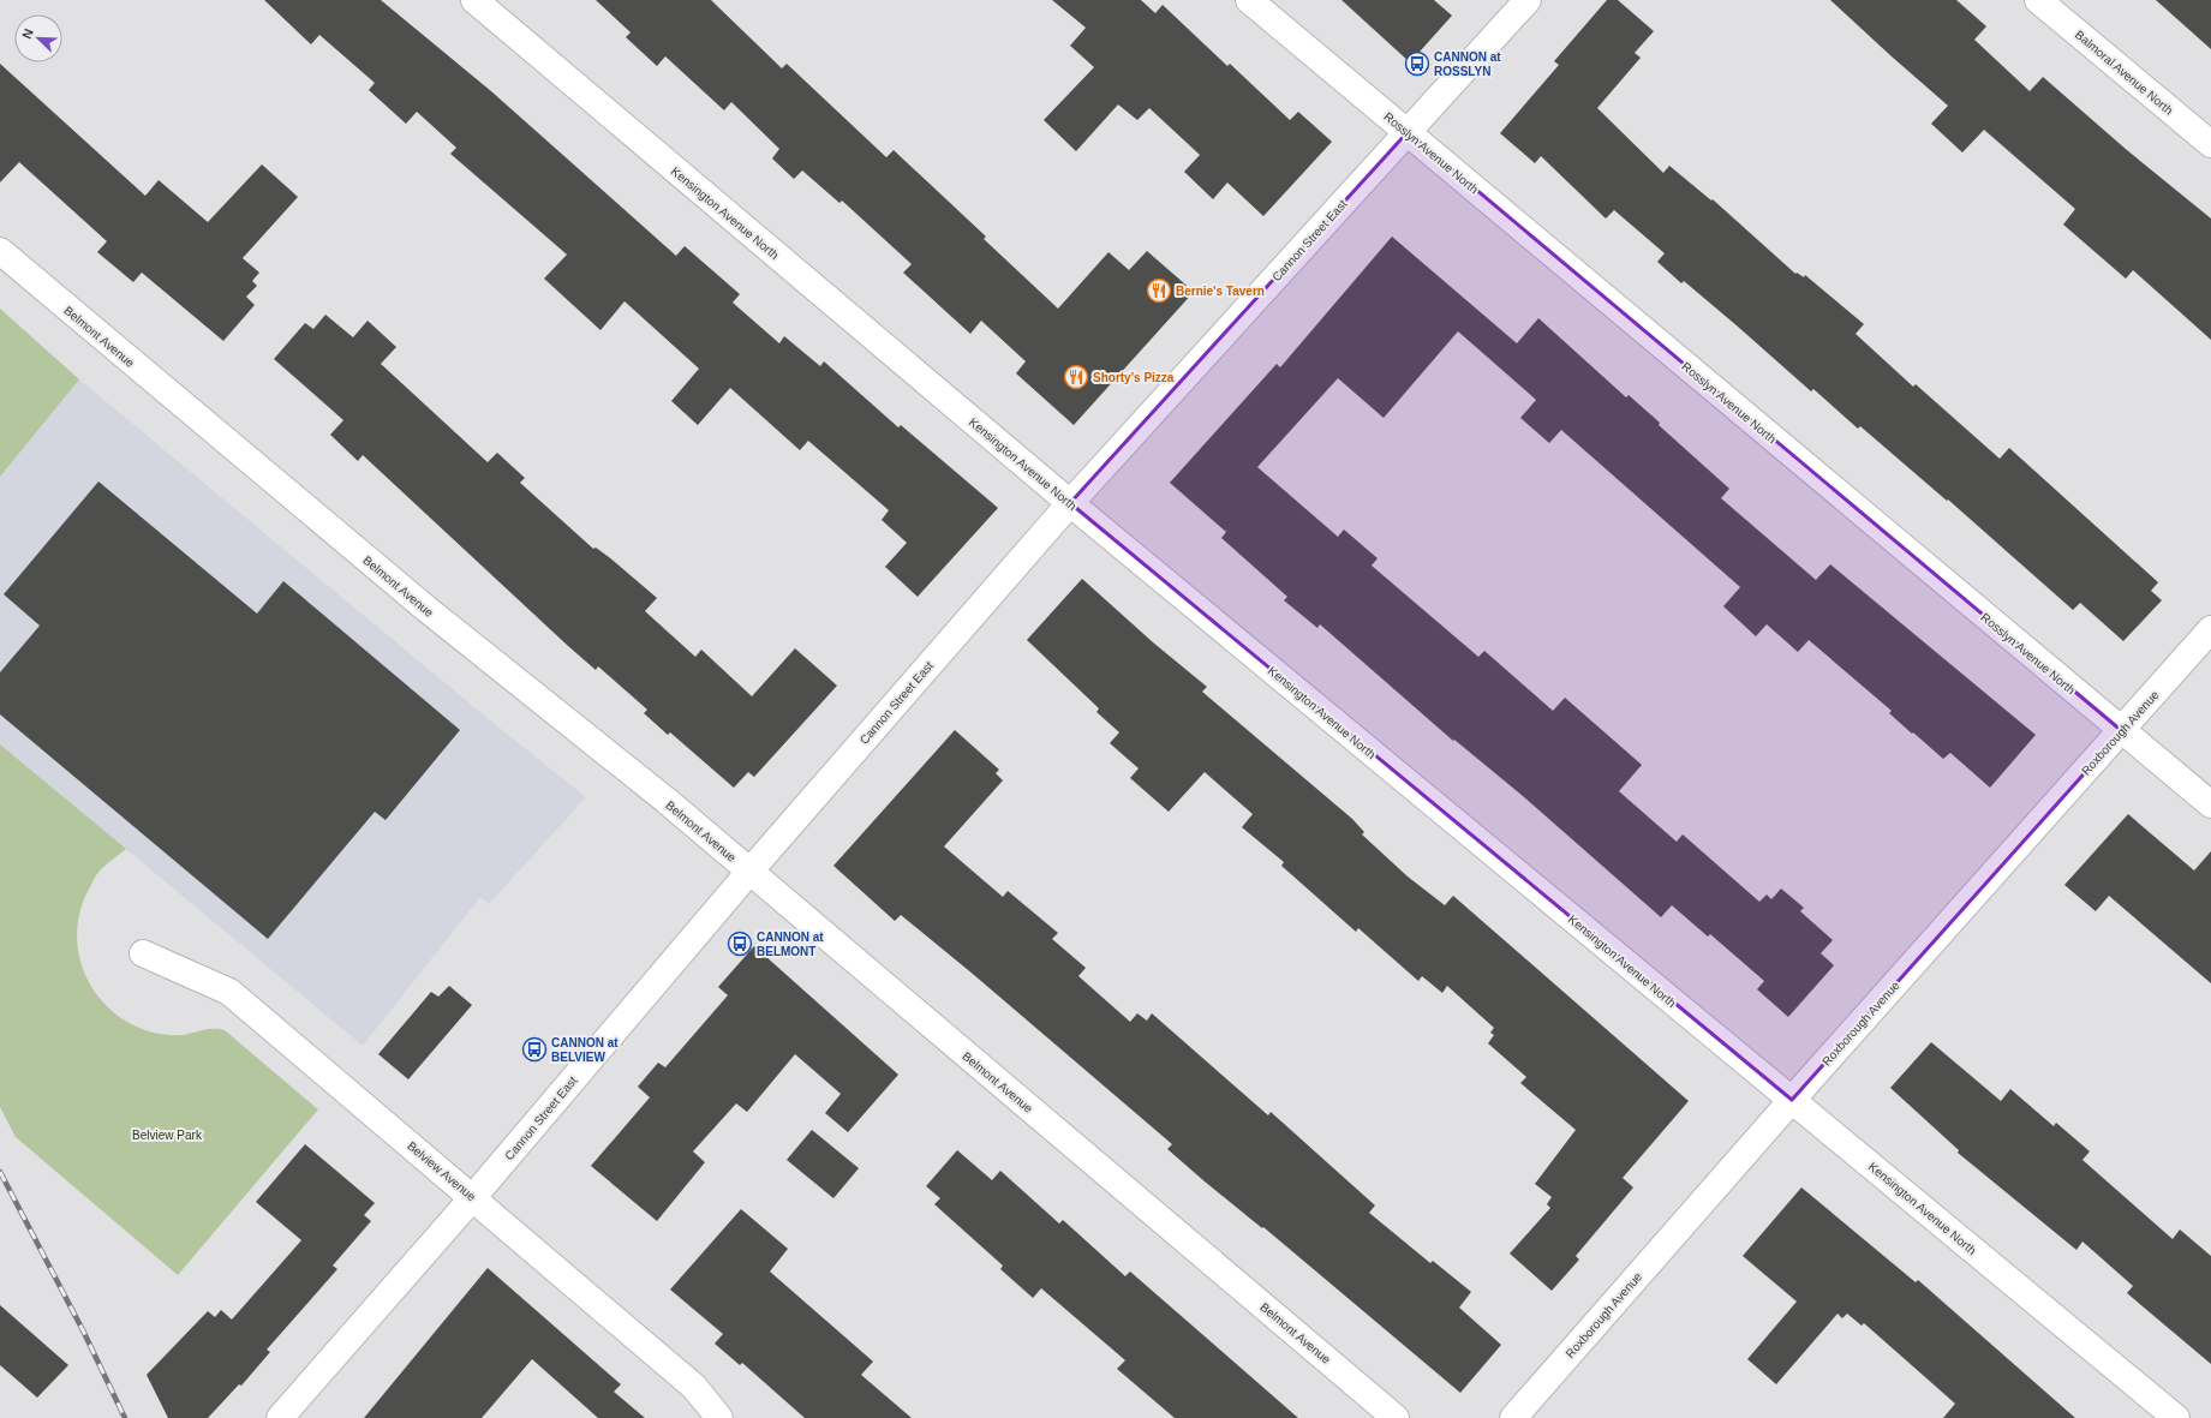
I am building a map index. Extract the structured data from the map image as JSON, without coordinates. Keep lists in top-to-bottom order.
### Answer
{
  "streets": {
    "street": [
      "Balmoral Avenue North",
      "Rosslyn Avenue North",
      "Kensington Avenue North",
      "Cannon Street East",
      "Belmont Avenue",
      "Roxborough Avenue",
      "Belview Avenue"
    ]
  },
  "crossings": [
    ["Rosslyn Avenue North", "Cannon Street East"],
    ["Rosslyn Avenue North", "Roxborough Avenue"],
    ["Kensington Avenue North", "Cannon Street East"],
    ["Kensington Avenue North", "Roxborough Avenue"],
    ["Cannon Street East", "Belmont Avenue"],
    ["Cannon Street East", "Belview Avenue"]
  ],
  "parks": ["Belview Park"],
  "places": {
    "bus stop": ["CANNON at ROSSLYN", "CANNON at BELMONT", "CANNON at BELVIEW"],
    "restaurant": ["Bernie's Tavern", "Shorty's Pizza"]
  },
  "north": "top left"
}
